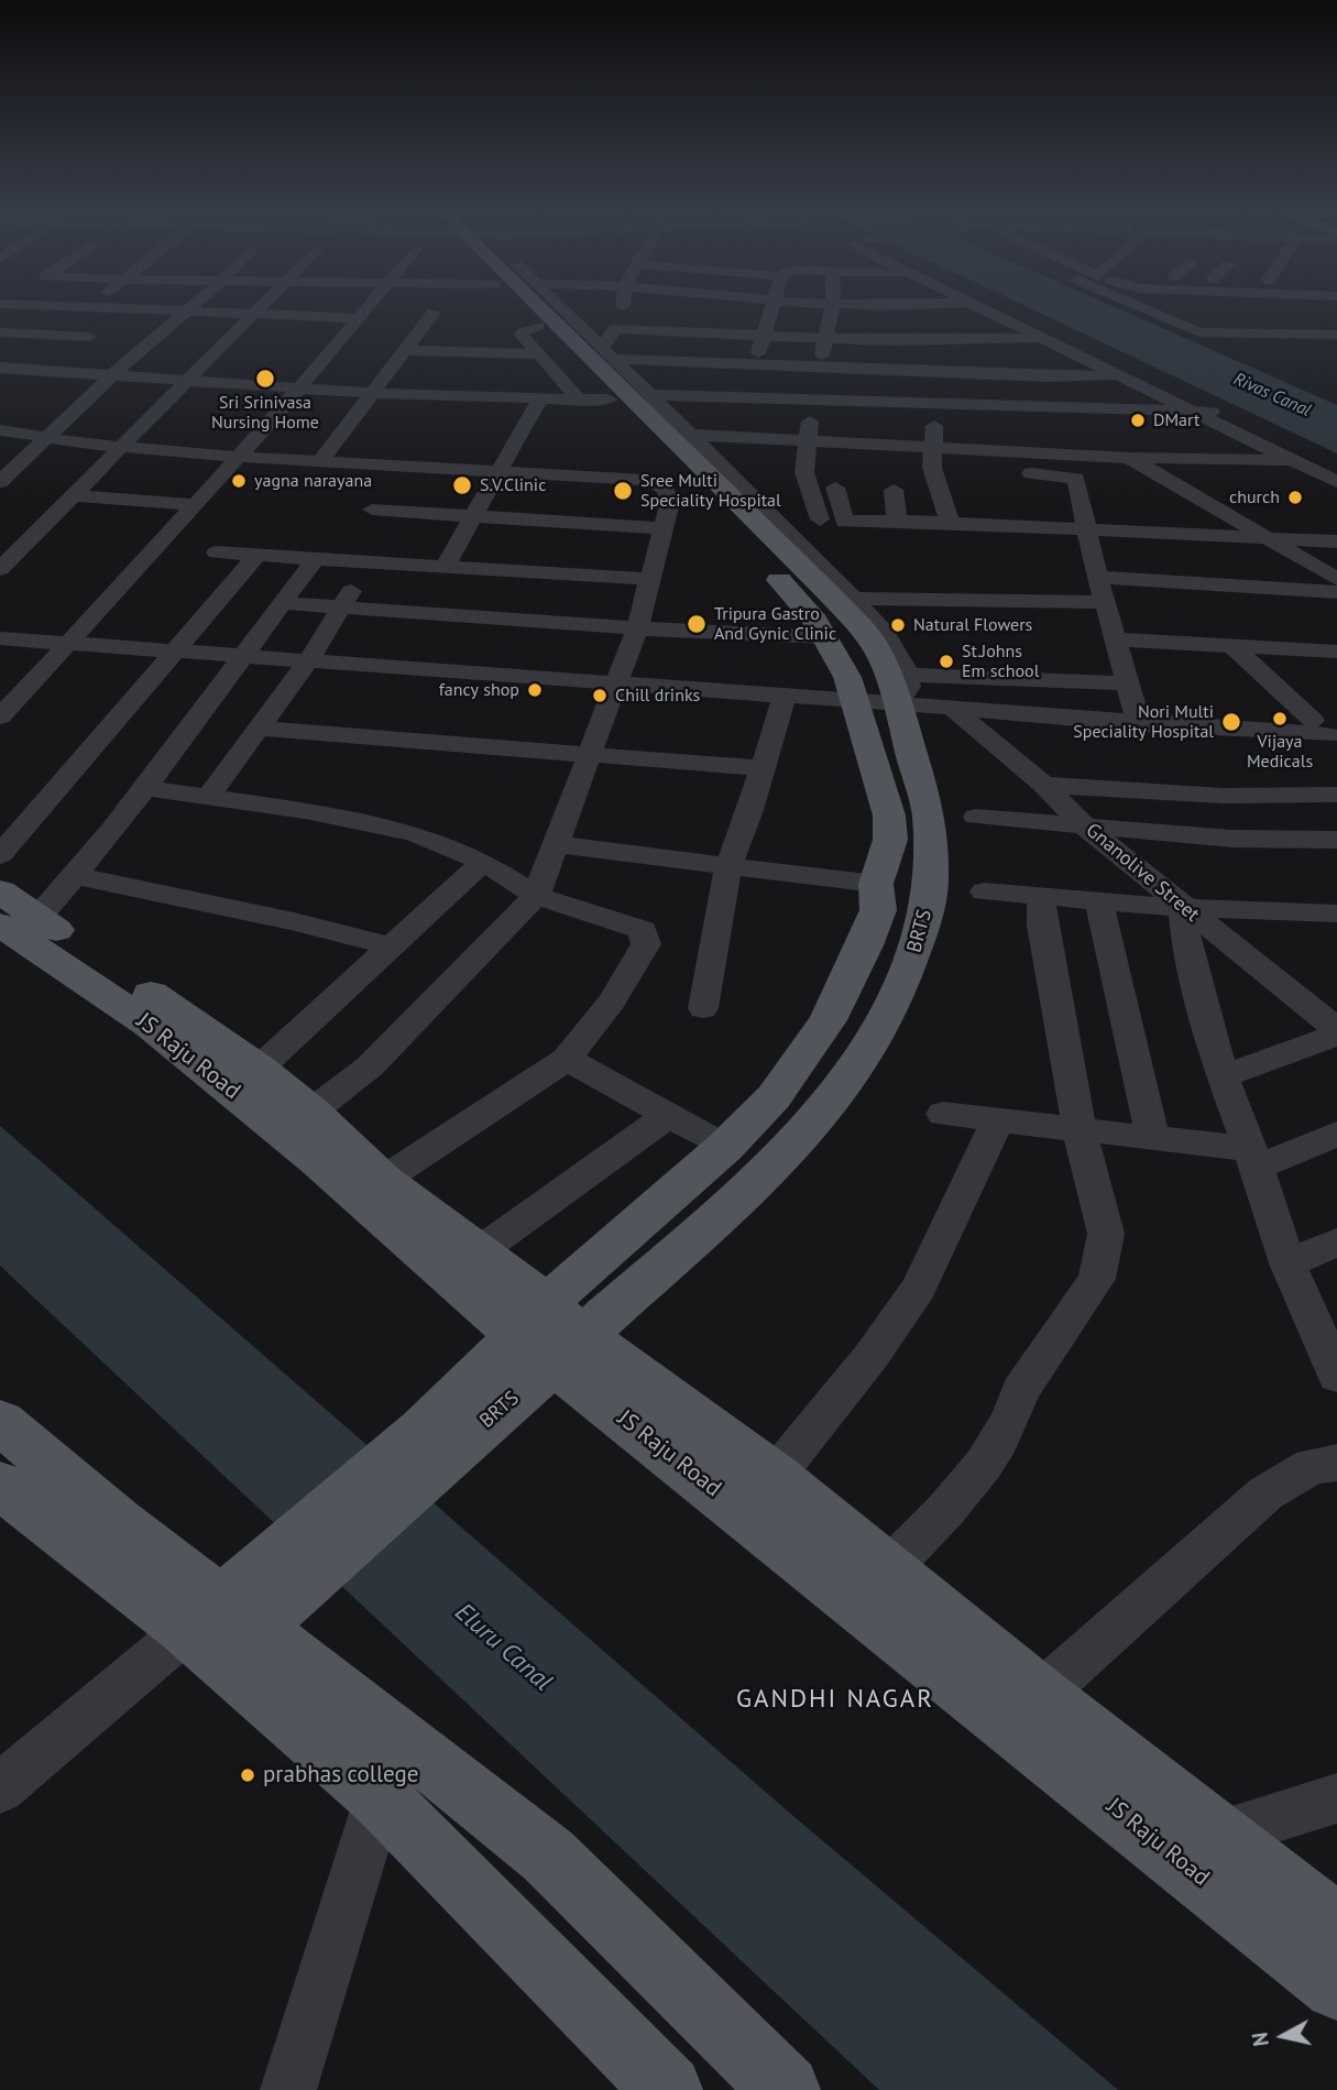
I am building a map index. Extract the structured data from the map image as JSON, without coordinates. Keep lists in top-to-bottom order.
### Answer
{
  "streets": {
    "main road": ["BRTS", "JS Raju Road"],
    "street": ["Gnanolive Street"]
  },
  "crossings": [
    ["BRTS", "JS Raju Road"]
  ],
  "districts": ["GANDHI NAGAR"],
  "water": ["Rivas Canal", "Eluru Canal"],
  "places": [
    "Sri Srinivasa Nursing Home",
    "DMart",
    "yagna narayana",
    "S.V.Clinic",
    "Sree Multi Speciality Hospital",
    "church",
    "Tripura Gastro And Gynic Clinic",
    "Natural Flowers",
    "St.Johns Em school",
    "fancy shop",
    "Chill drinks",
    "Vijaya Medicals",
    "Nori Multi Speciality Hospital",
    "prabhas college"
  ],
  "north": "left"
}
